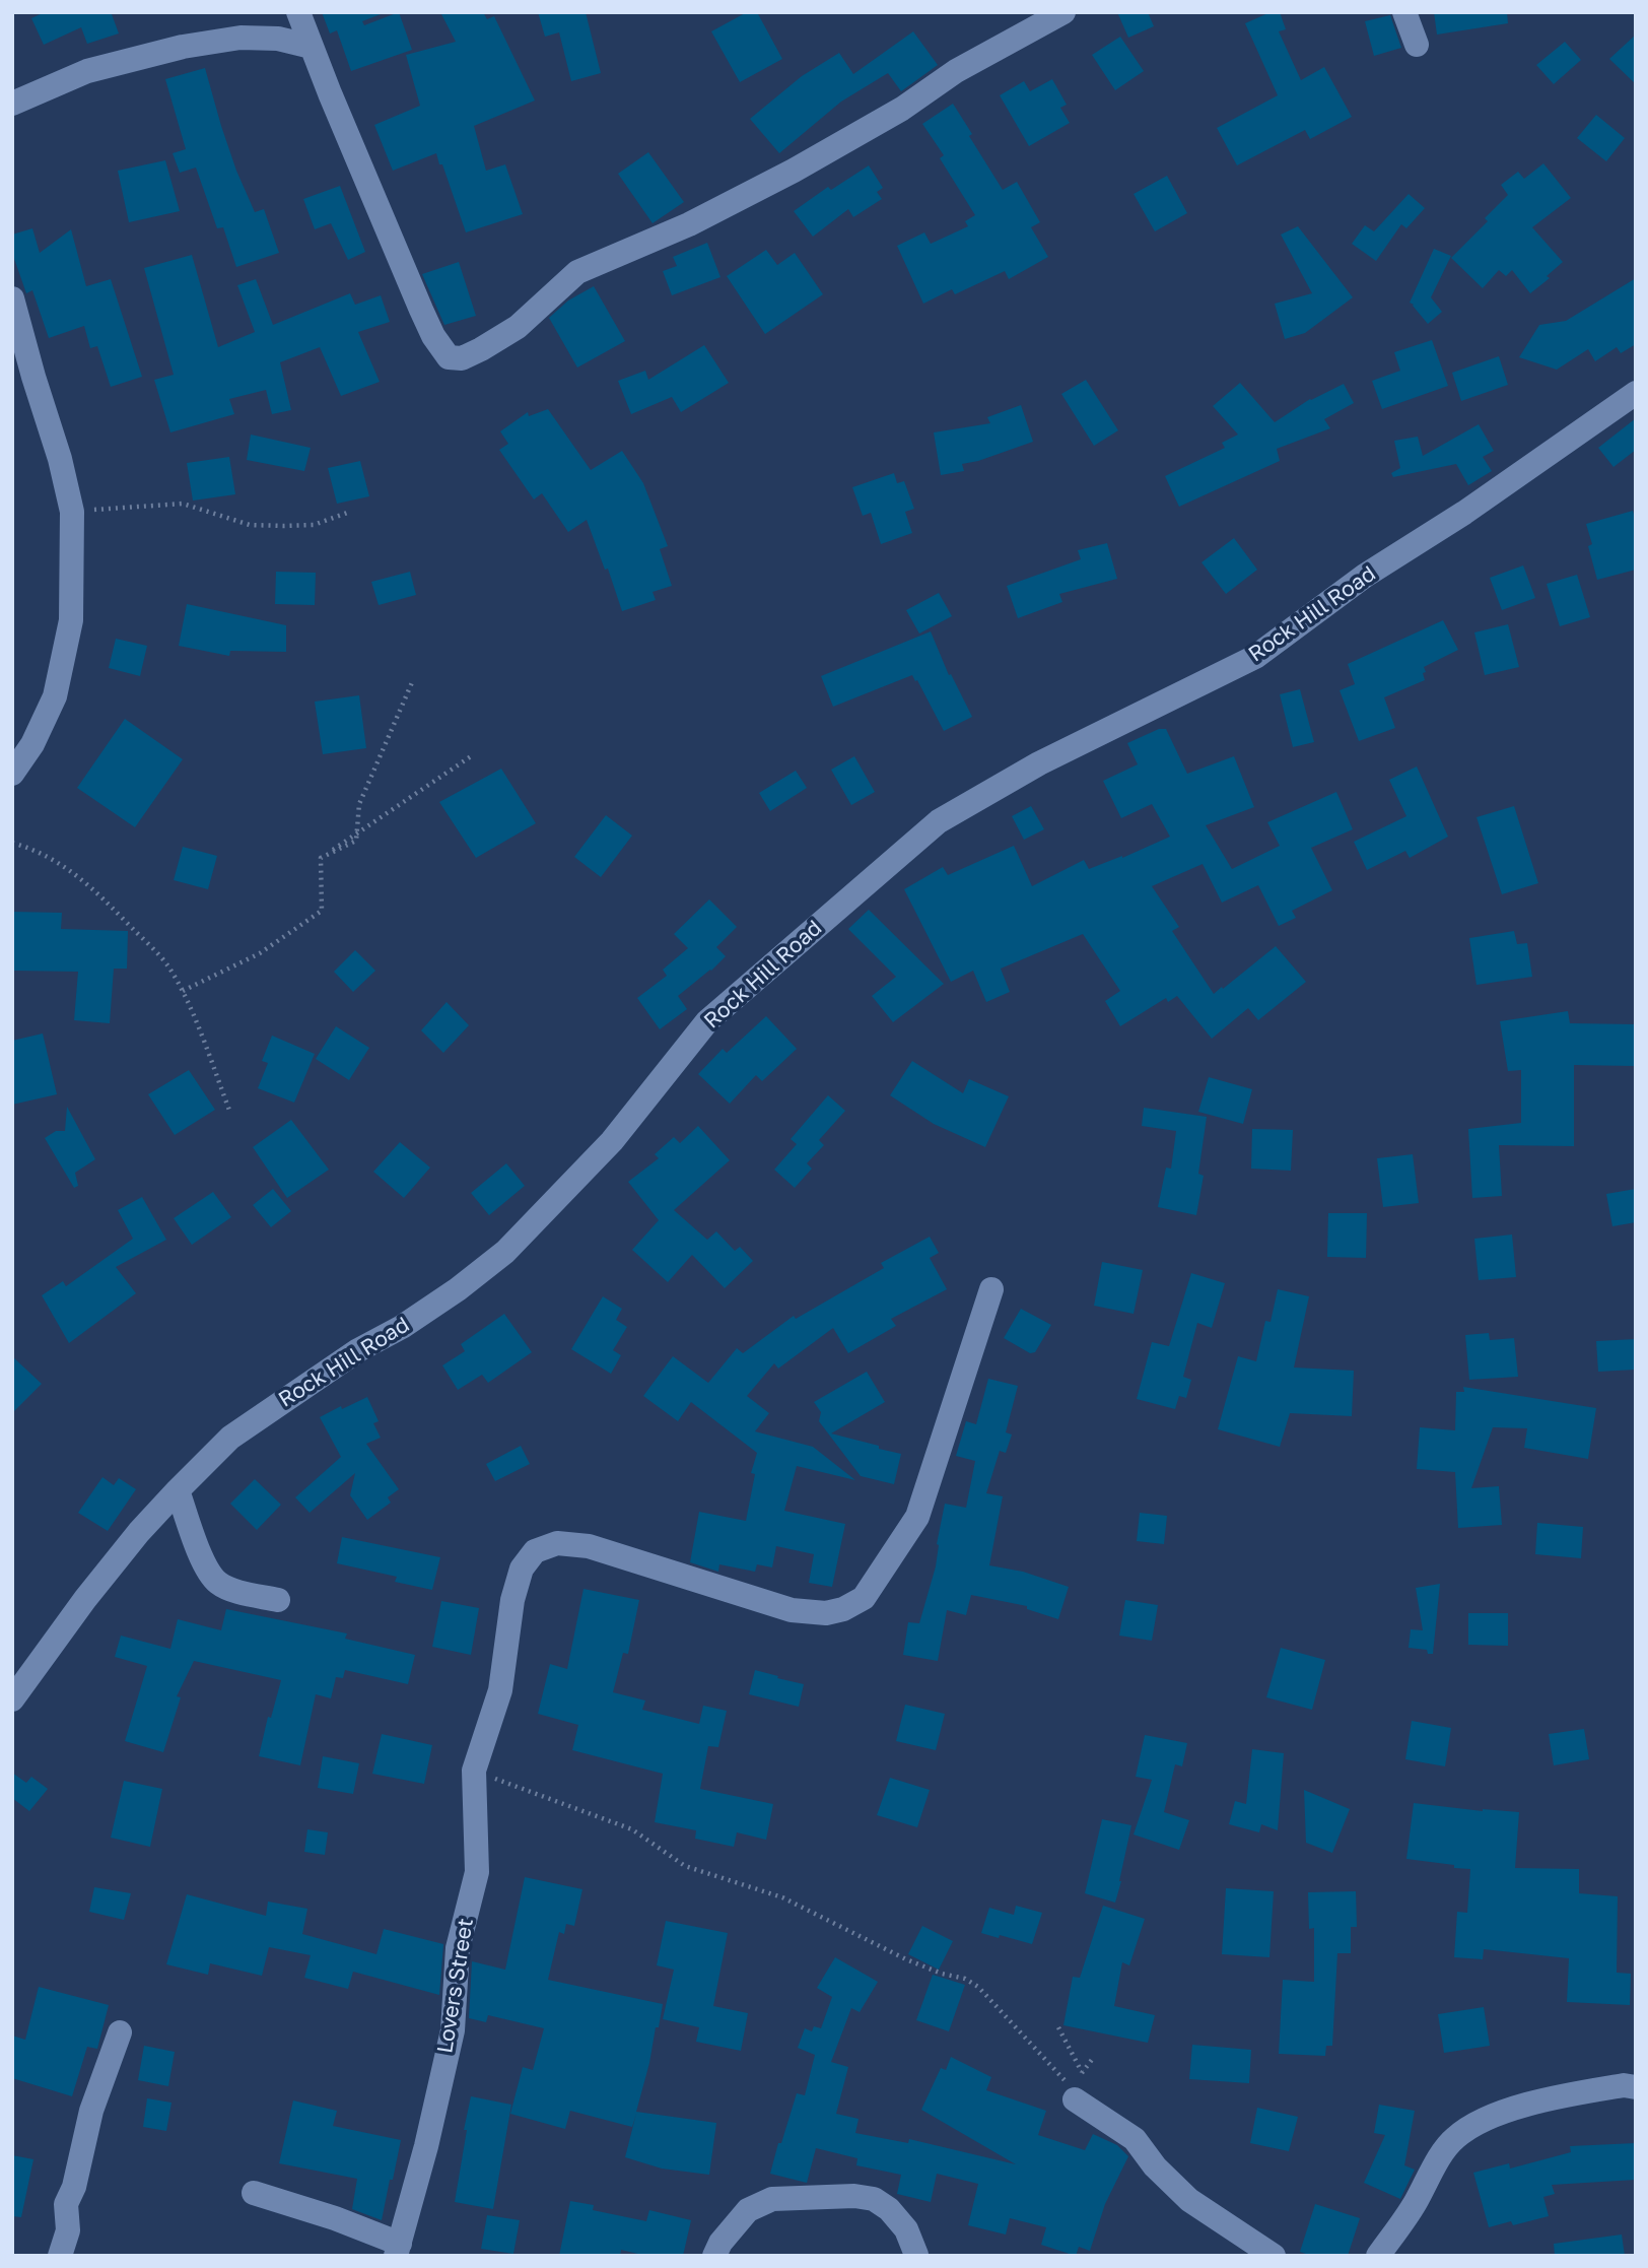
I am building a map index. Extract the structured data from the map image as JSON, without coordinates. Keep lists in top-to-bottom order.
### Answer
{
  "streets": {
    "street": ["Rock Hill Road", "Lovers Street"]
  }
}
